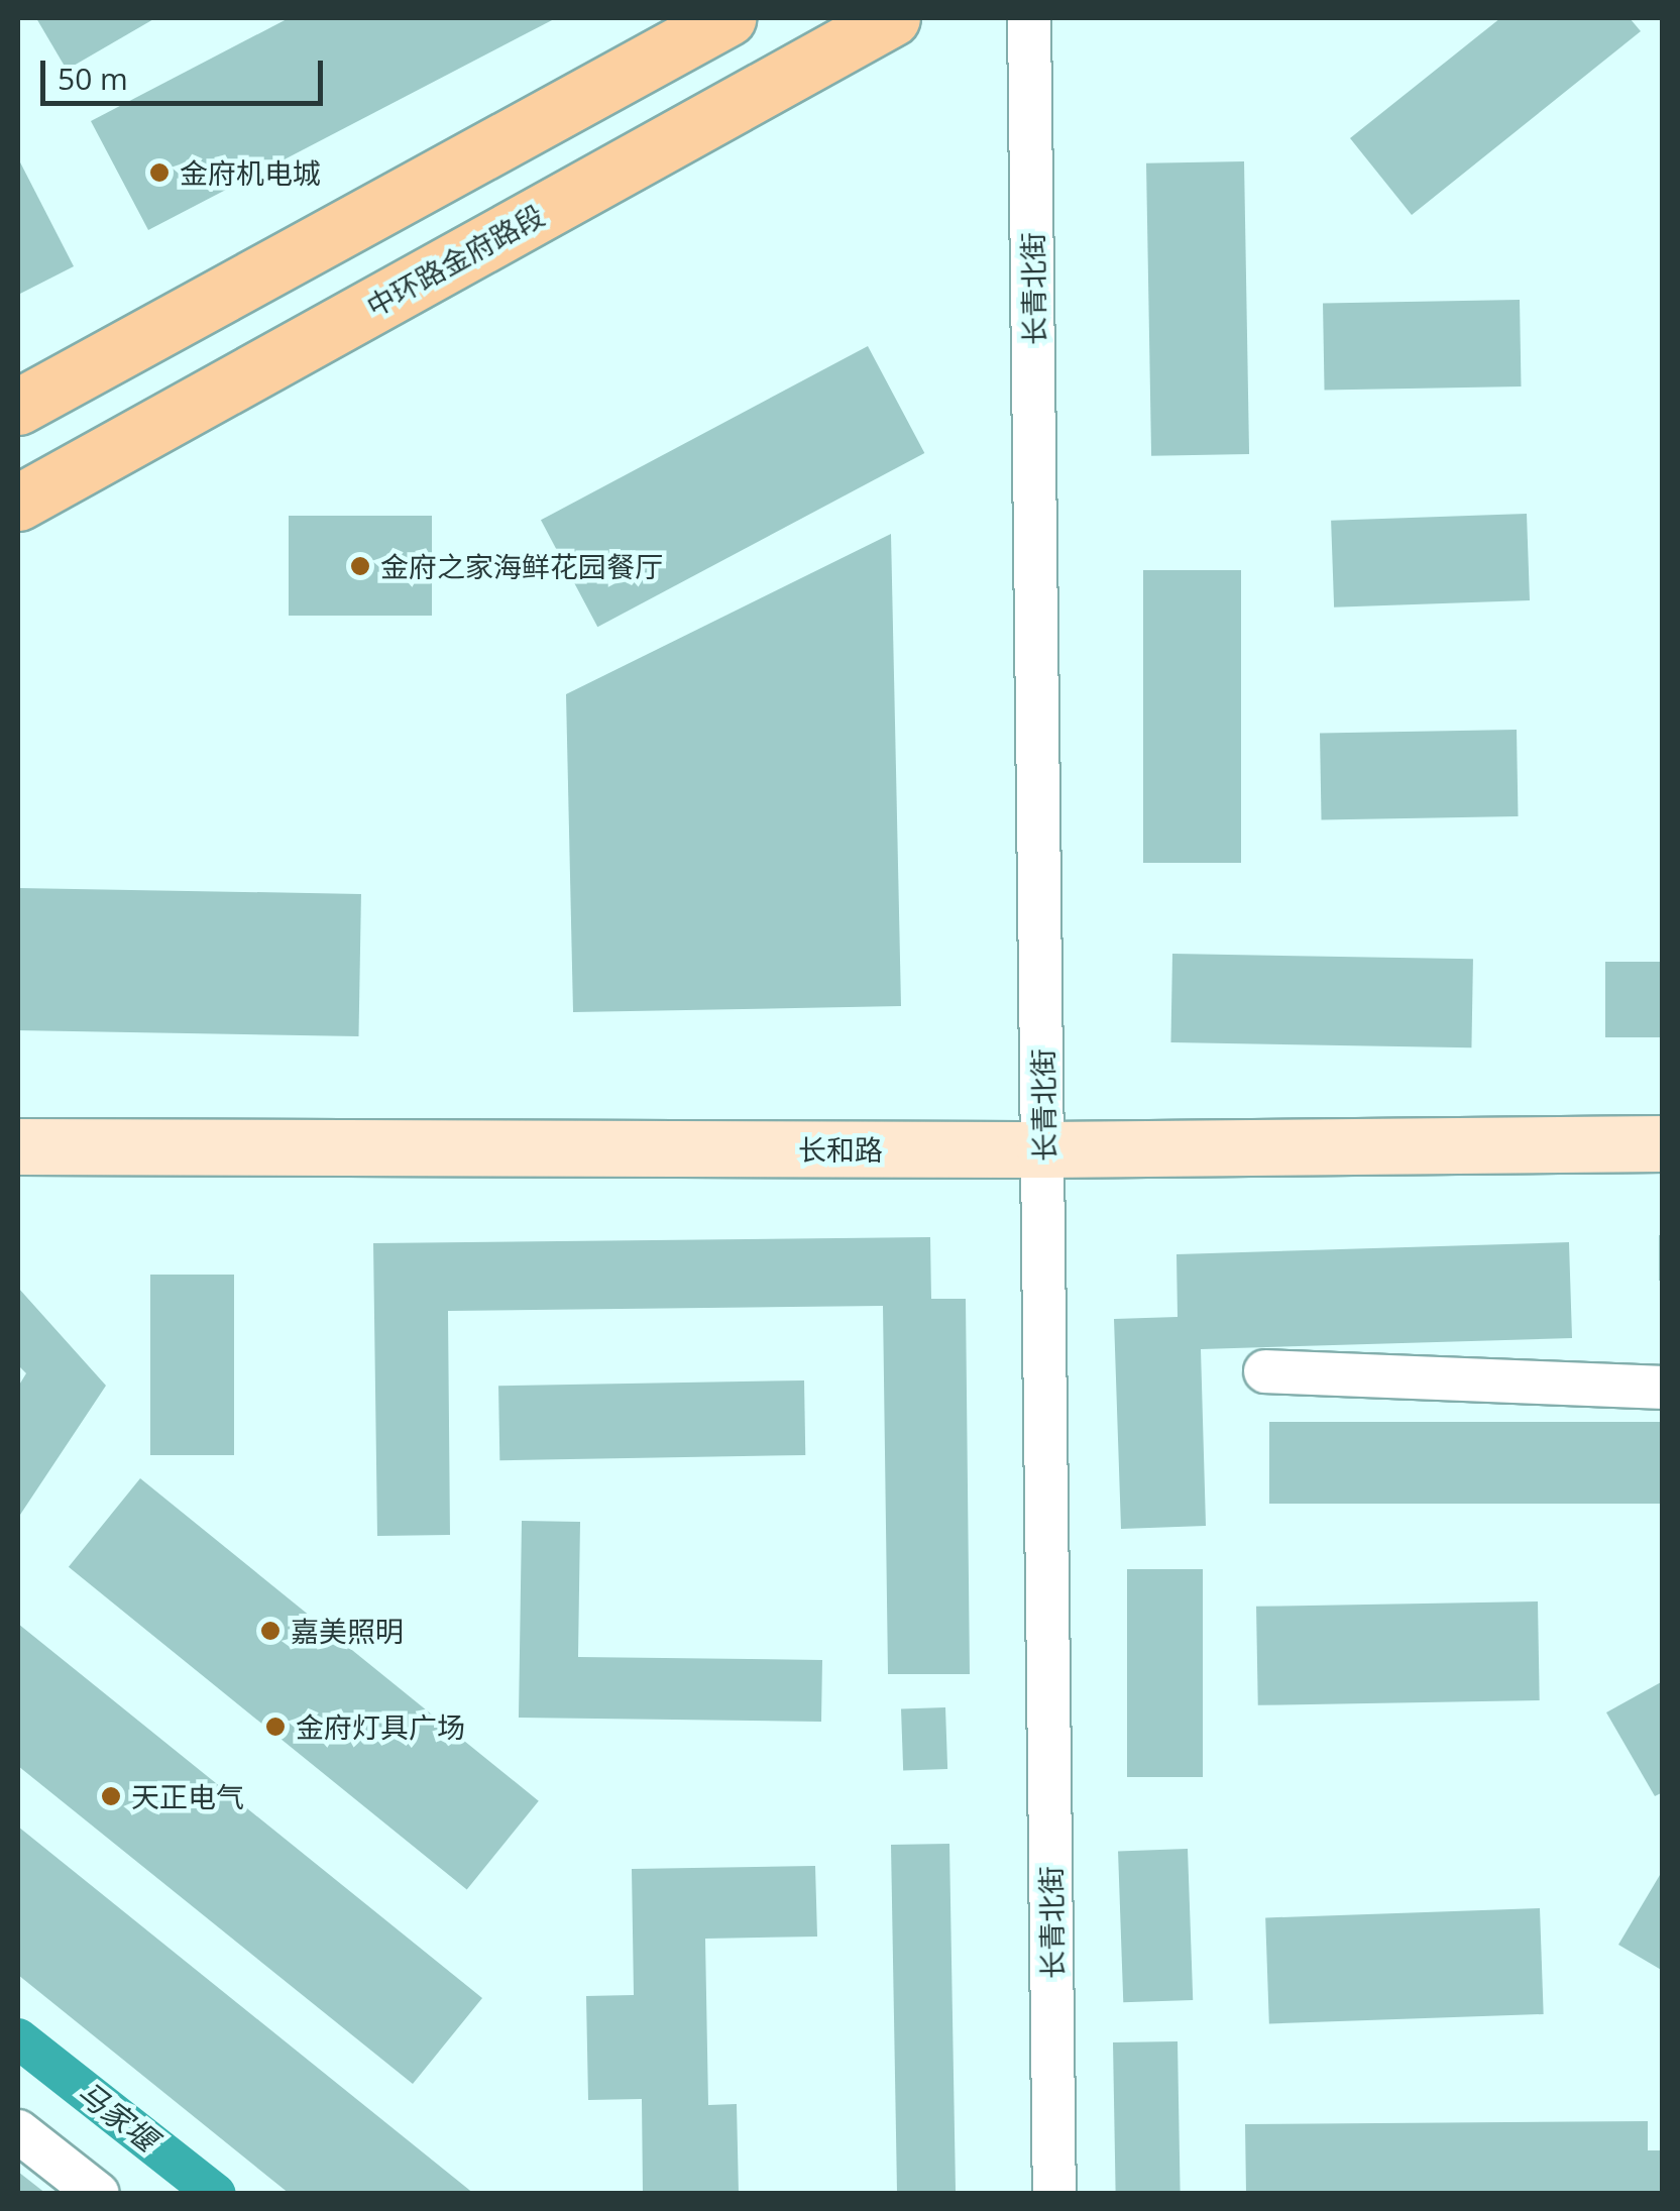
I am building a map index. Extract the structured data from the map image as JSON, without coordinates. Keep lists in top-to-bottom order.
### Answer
{
  "streets": {
    "main road": ["中环路金府路段"],
    "street": ["长青北街", "长和路"]
  },
  "crossings": [
    ["长青北街", "长和路"]
  ],
  "water": ["马家堰"],
  "places": [
    "金府机电城",
    "金府之家海鲜花园餐厅",
    "嘉美照明",
    "金府灯具广场",
    "天正电气"
  ],
  "scale_bar": "50 m"
}
